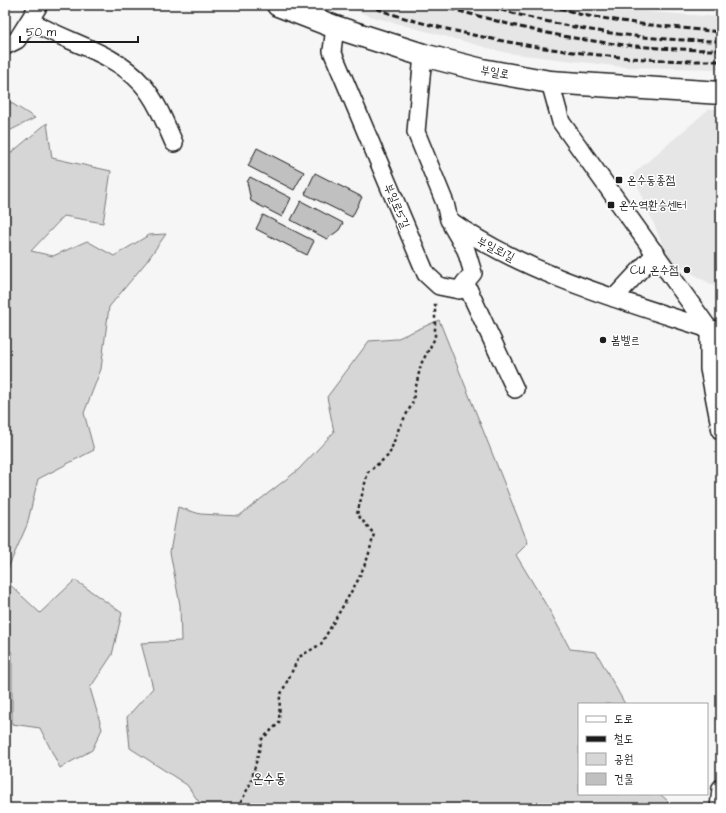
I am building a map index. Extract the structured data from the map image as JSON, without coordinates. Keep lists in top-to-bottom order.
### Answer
{
  "streets": {
    "main road": ["부일로"],
    "street": ["부일로5길", "부일로1길"]
  },
  "crossings": [
    ["부일로", "부일로5길"]
  ],
  "districts": ["온수동"],
  "places": {
    "transit": ["온수동종점", "온수역환승센터"],
    "other": ["CU 온수점", "봄벨르"]
  },
  "legend": [
    "도로",
    "철도",
    "공원",
    "건물"
  ],
  "scale_bar": "50 m"
}
